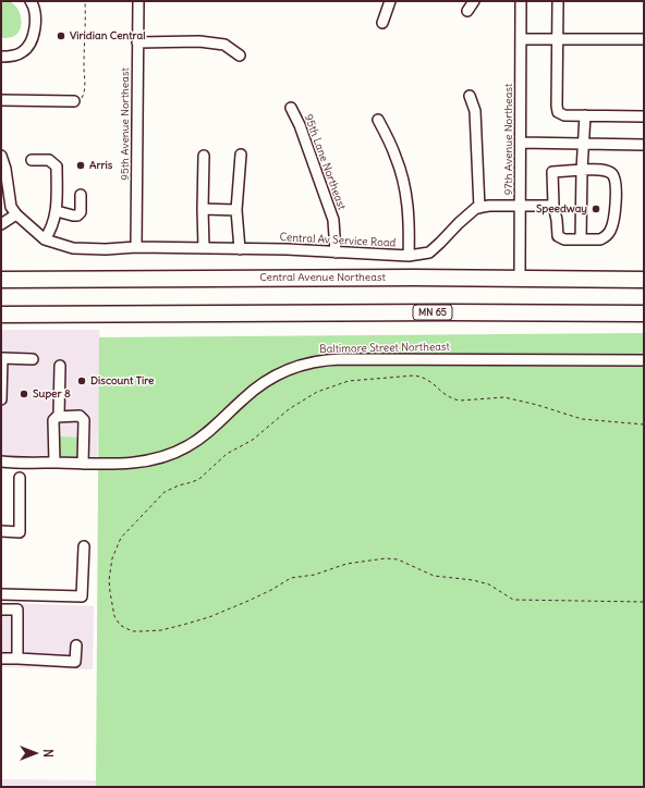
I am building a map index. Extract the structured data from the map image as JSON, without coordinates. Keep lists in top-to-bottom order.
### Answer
{
  "streets": {
    "highway": ["Central Avenue Northeast", "MN 65"],
    "street": [
      "95th Avenue Northeast",
      "97th Avenue Northeast",
      "95th Lane Northeast",
      "Central Av Service Road",
      "Baltimore Street Northeast"
    ]
  },
  "crossings": [
    ["95th Avenue Northeast", "Central Av Service Road"],
    ["97th Avenue Northeast", "Central Av Service Road"],
    ["97th Avenue Northeast", "Central Avenue Northeast"],
    ["95th Lane Northeast", "Central Av Service Road"]
  ],
  "places": [
    "Viridian Central",
    "Arris",
    "Speedway",
    "Discount Tire",
    "Super 8"
  ],
  "north": "right"
}
